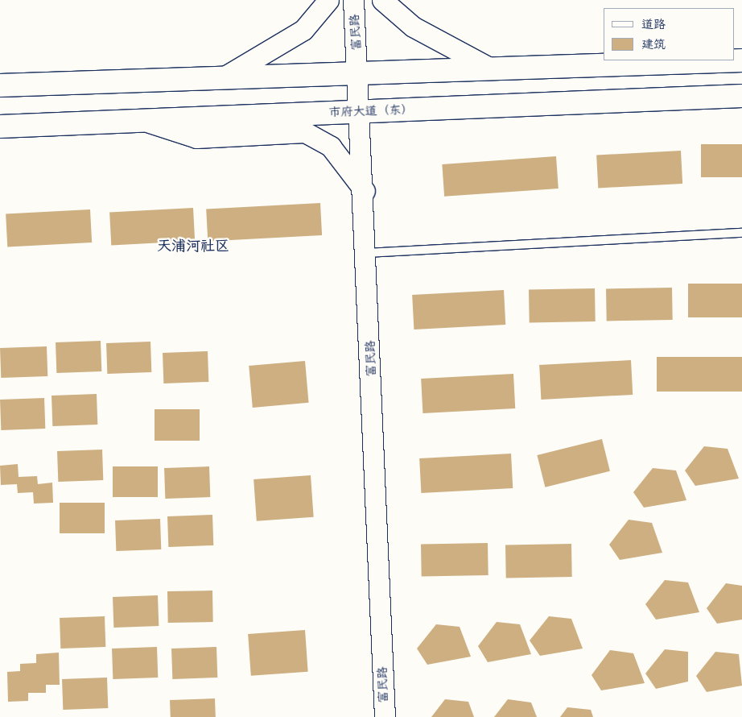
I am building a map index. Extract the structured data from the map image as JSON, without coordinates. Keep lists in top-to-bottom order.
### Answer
{
  "streets": {
    "main road": ["市府大道（东）"],
    "street": ["富民路"]
  },
  "crossings": [
    ["富民路", "市府大道（东）"]
  ],
  "districts": ["天浦河社区"],
  "legend": ["道路", "建筑"]
}
